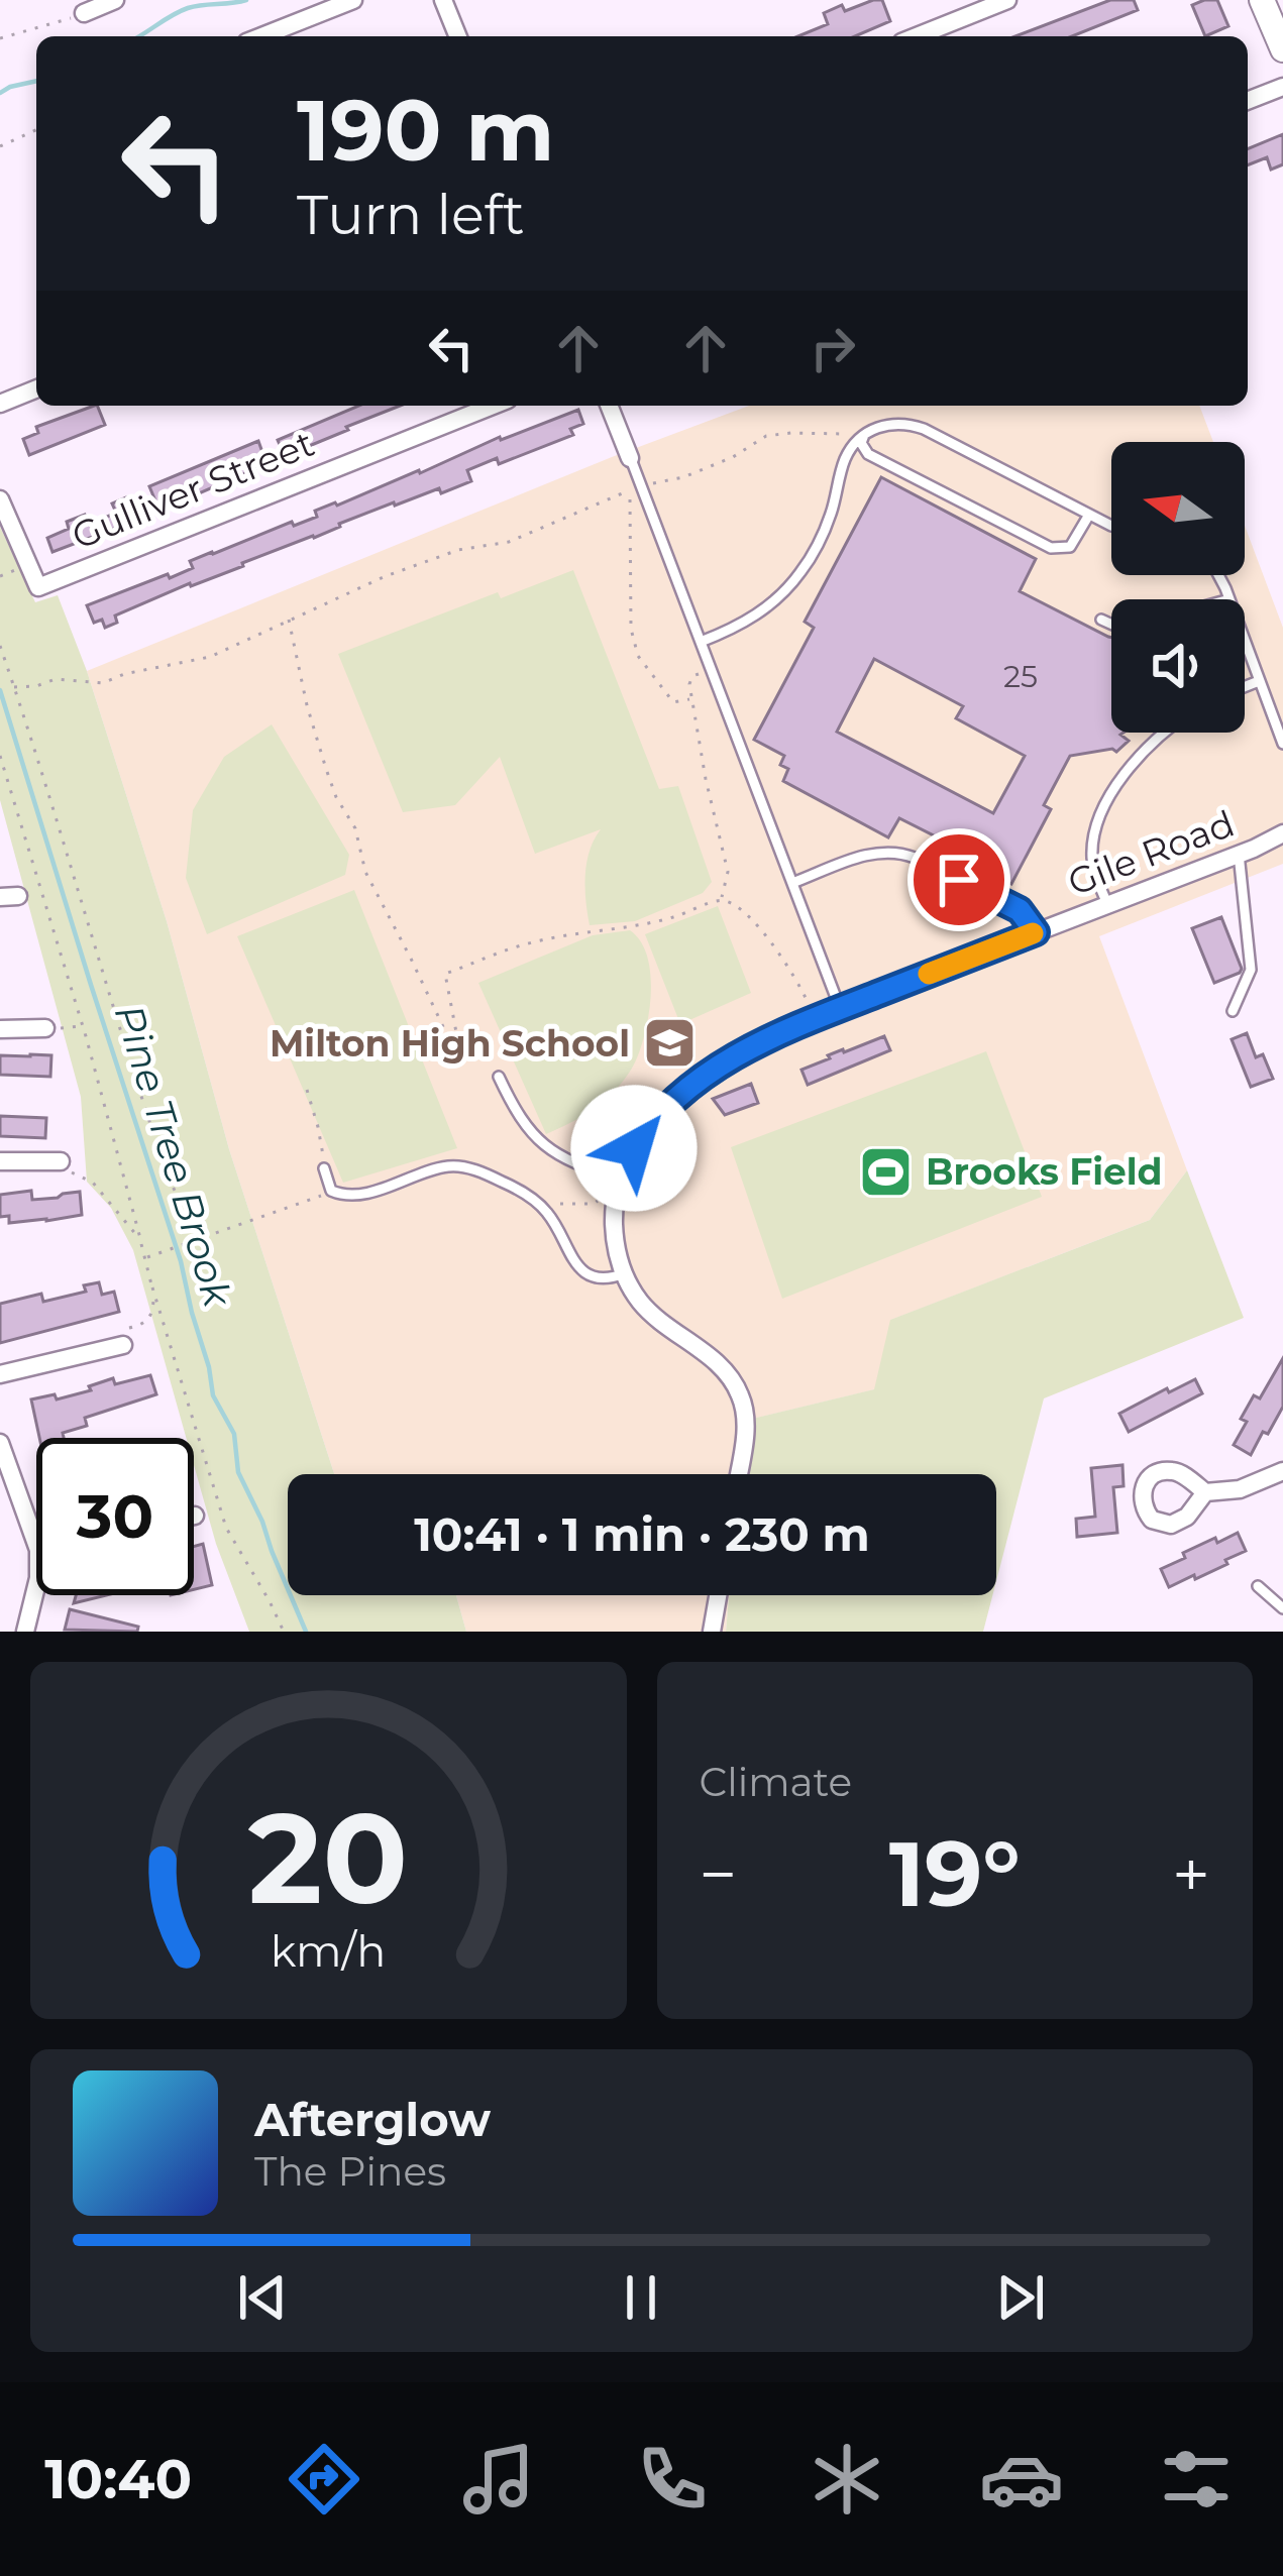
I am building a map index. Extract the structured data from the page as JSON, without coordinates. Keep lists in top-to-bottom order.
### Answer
{
  "streets": {
    "street": ["Gulliver Street", "Gile Road"]
  },
  "water": ["Pine Tree Brook"],
  "places": {
    "school or university": ["Milton High School"],
    "sports": ["Brooks Field"]
  },
  "house_numbers": ["25"],
  "north": "left",
  "page": {
    "turn": ["190 m", "Turn left"],
    "limit": "30",
    "trip": "10:41 · 1 min · 230 m",
    "tile": "Climate",
    "heat": ["−", "19°", "+"],
    "song": ["Afterglow", "The Pines"],
    "tabs": "10:40",
    "gauge": ["20", "km/h"]
  }
}
